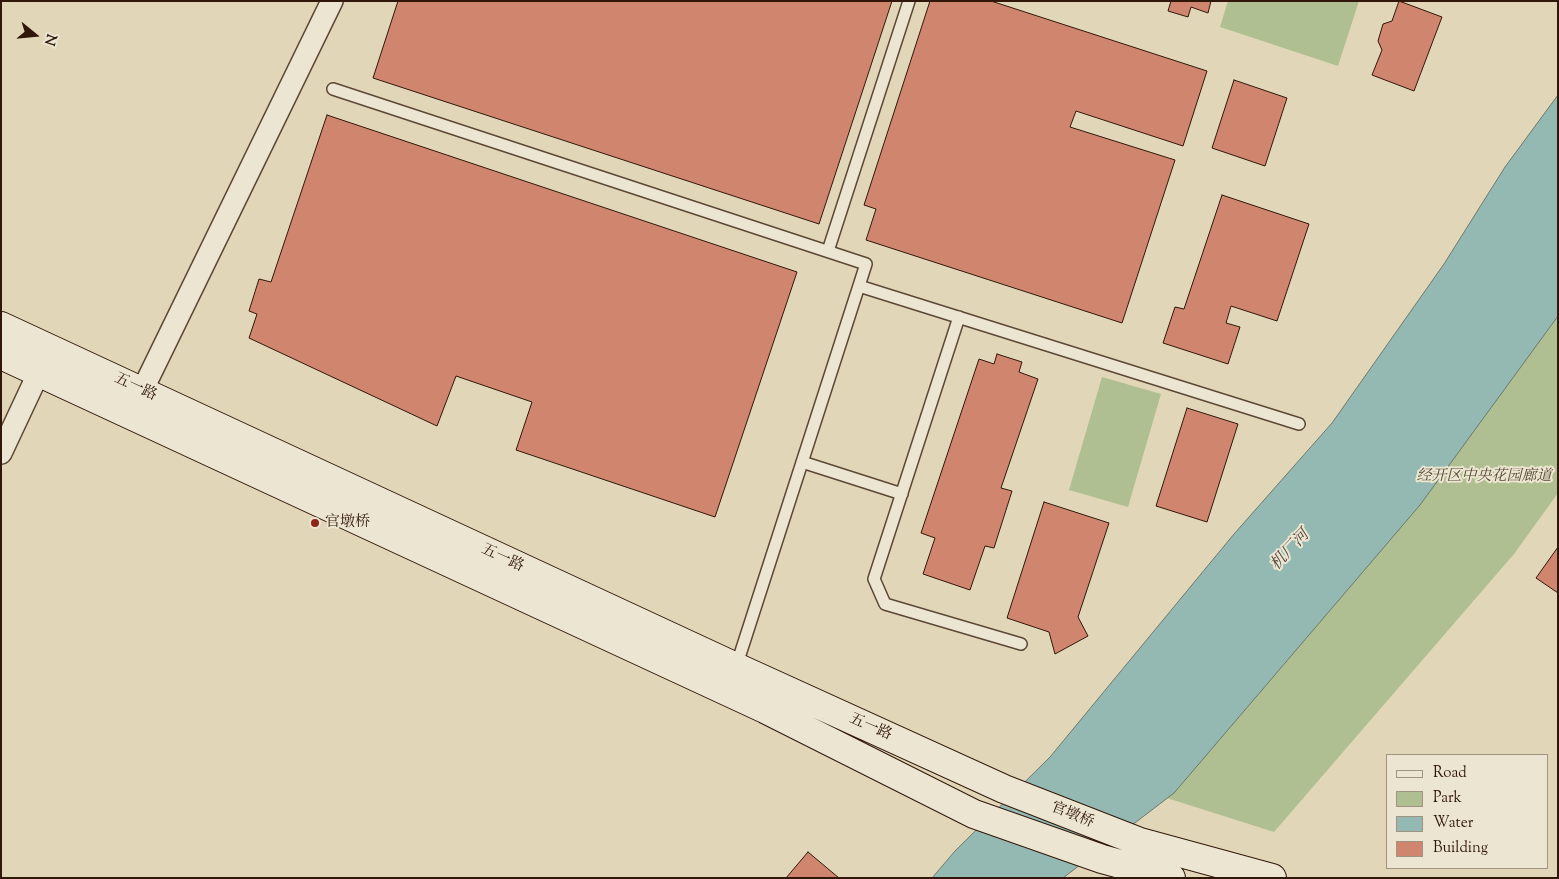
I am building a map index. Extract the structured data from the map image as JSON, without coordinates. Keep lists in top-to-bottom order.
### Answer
{
  "streets": {
    "main road": ["五一路", "官墩桥"]
  },
  "crossings": [
    ["五一路", "官墩桥"]
  ],
  "water": ["机厂河"],
  "parks": ["经开区中央花园廊道"],
  "places": ["官墩桥"],
  "legend": [
    "Road",
    "Park",
    "Water",
    "Building"
  ],
  "north": "right"
}
